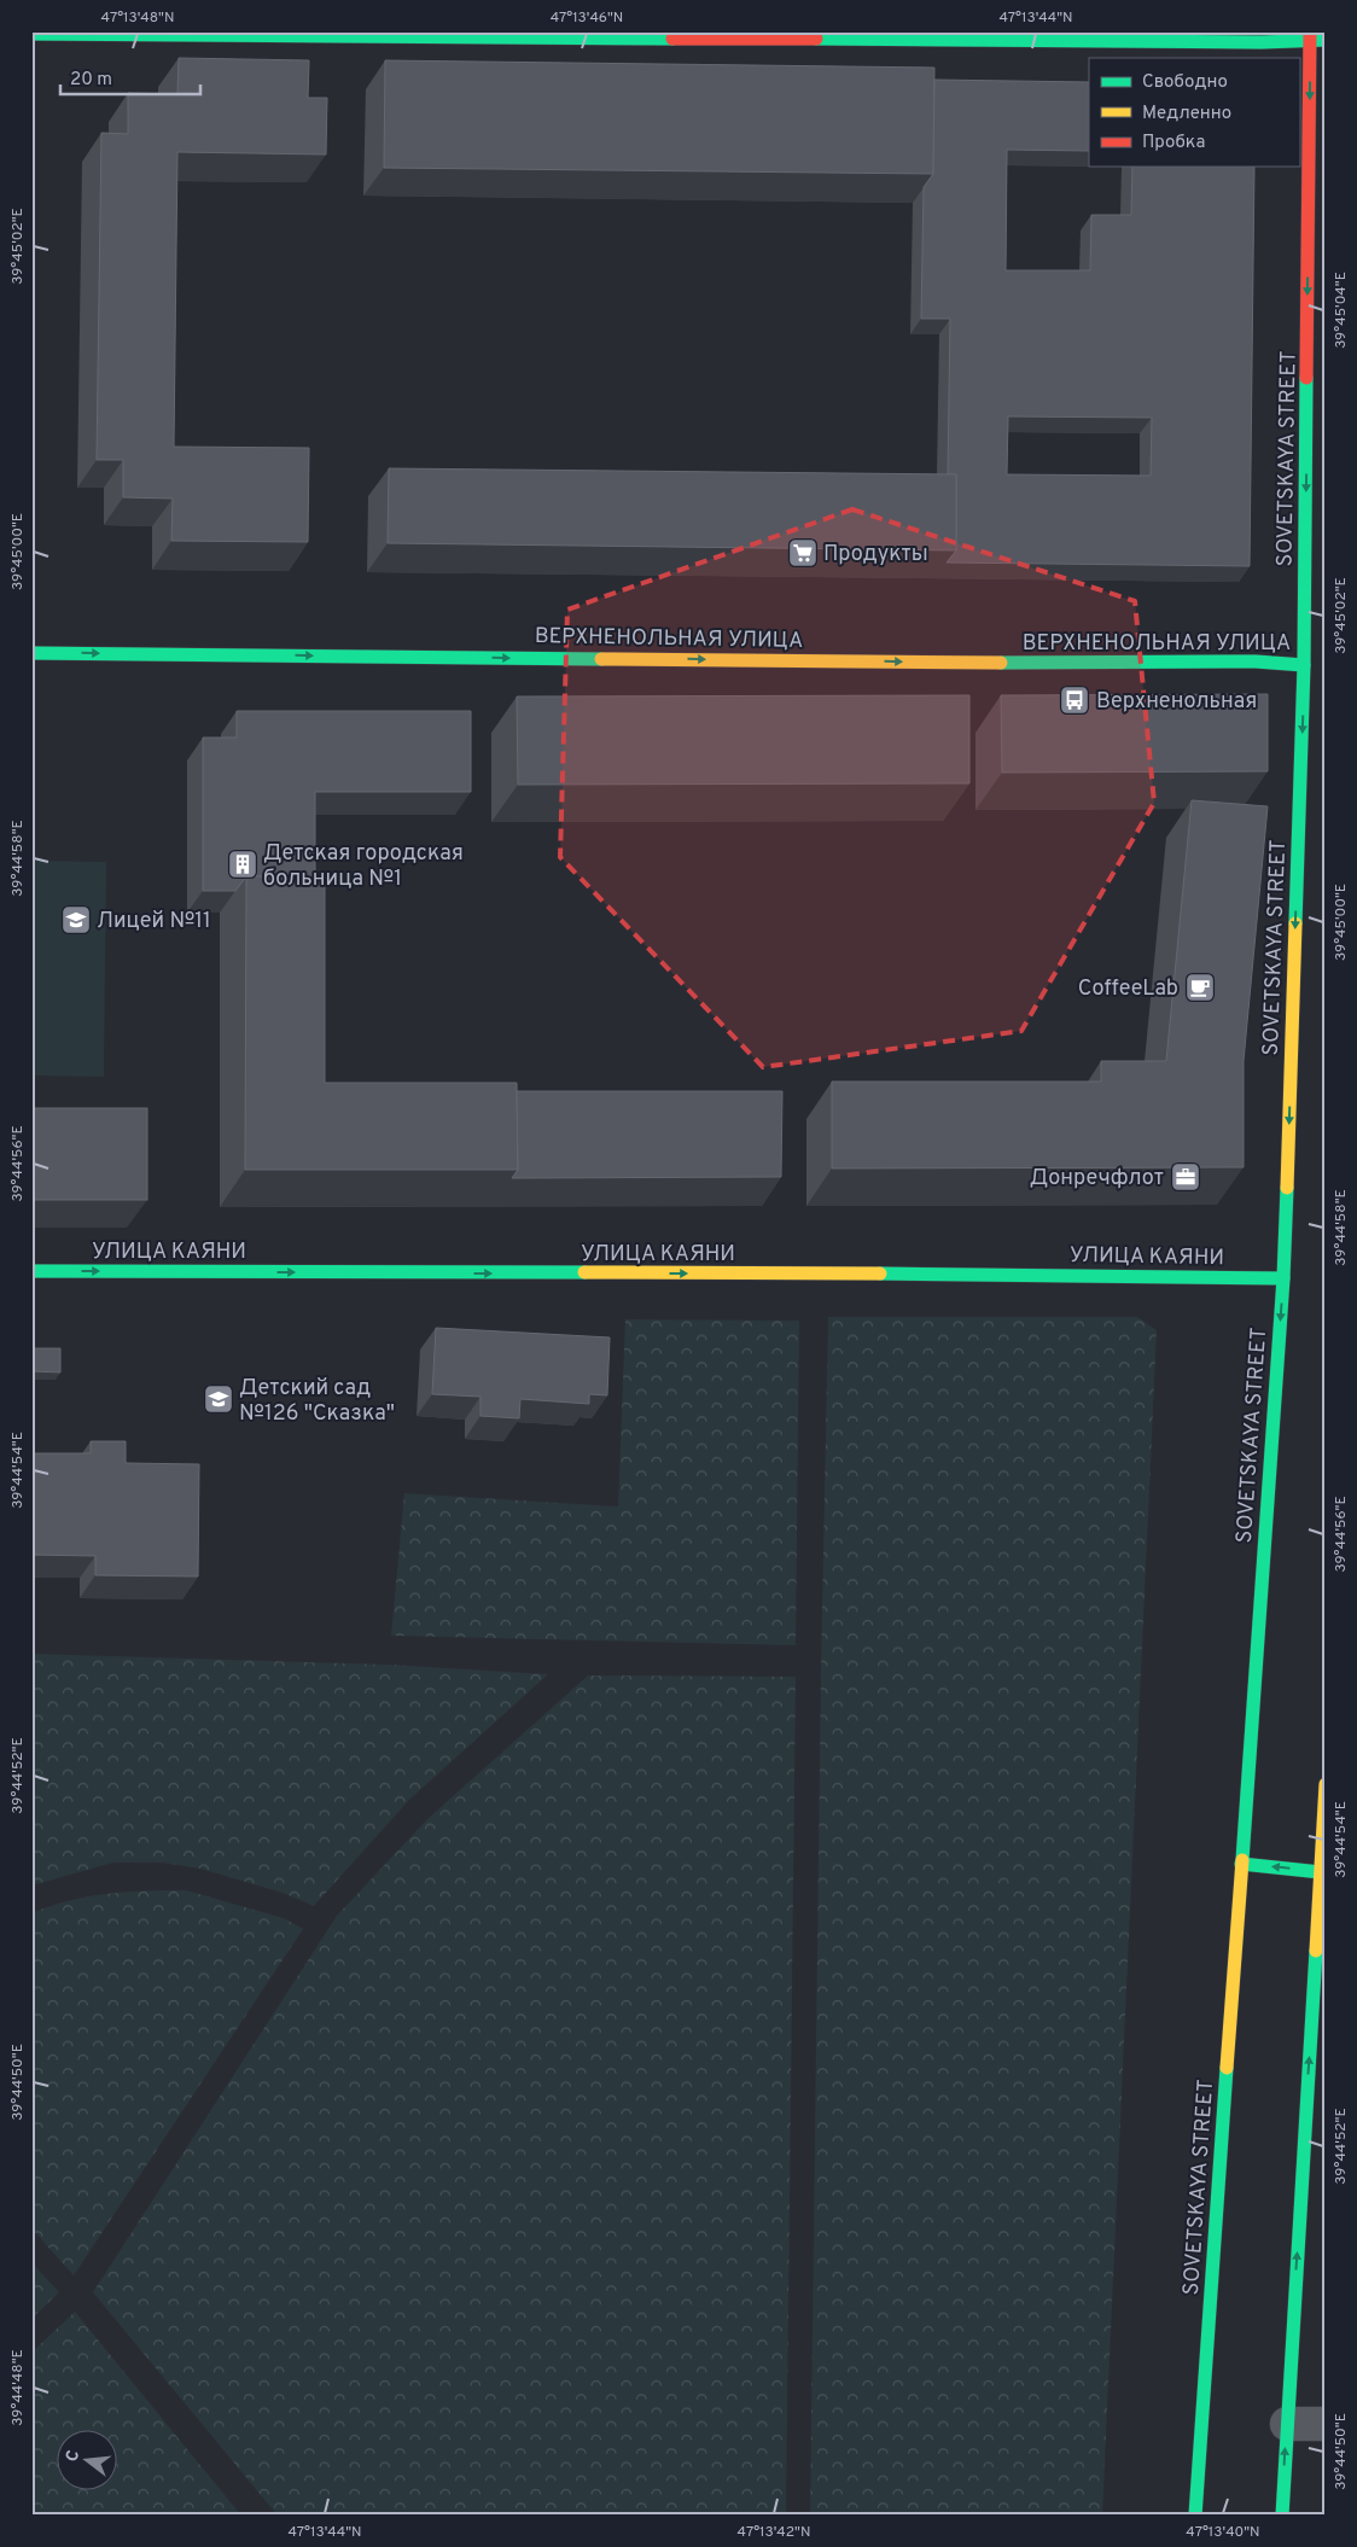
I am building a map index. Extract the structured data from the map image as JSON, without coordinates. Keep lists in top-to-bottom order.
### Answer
{
  "streets": {
    "street": ["SOVETSKAYA STREET", "ВЕРХНЕНОЛЬНАЯ УЛИЦА", "УЛИЦА КАЯНИ"]
  },
  "crossings": [
    ["SOVETSKAYA STREET", "ВЕРХНЕНОЛЬНАЯ УЛИЦА"],
    ["SOVETSKAYA STREET", "УЛИЦА КАЯНИ"]
  ],
  "one_way": ["SOVETSKAYA STREET", "ВЕРХНЕНОЛЬНАЯ УЛИЦА", "УЛИЦА КАЯНИ"],
  "places": {
    "supermarket": ["Продукты"],
    "bus stop": ["Верхненольная"],
    "building": ["Детская городская больница №1"],
    "school or university": ["Лицей №11", "Детский сад №126 \"Сказка\""],
    "cafe": ["CoffeeLab"],
    "office": ["Донречфлот"]
  },
  "legend": ["Свободно", "Медленно", "Пробка"],
  "scale_bar": "20 m",
  "north": "left",
  "coordinates": [
    "47°13'48\"N",
    "47°13'46\"N",
    "47°13'44\"N",
    "39°45'02\"E",
    "39°45'04\"E",
    "39°45'00\"E",
    "39°44'58\"E",
    "39°44'56\"E",
    "39°44'54\"E",
    "39°44'52\"E",
    "39°44'50\"E",
    "39°44'48\"E",
    "47°13'42\"N",
    "47°13'40\"N"
  ]
}
